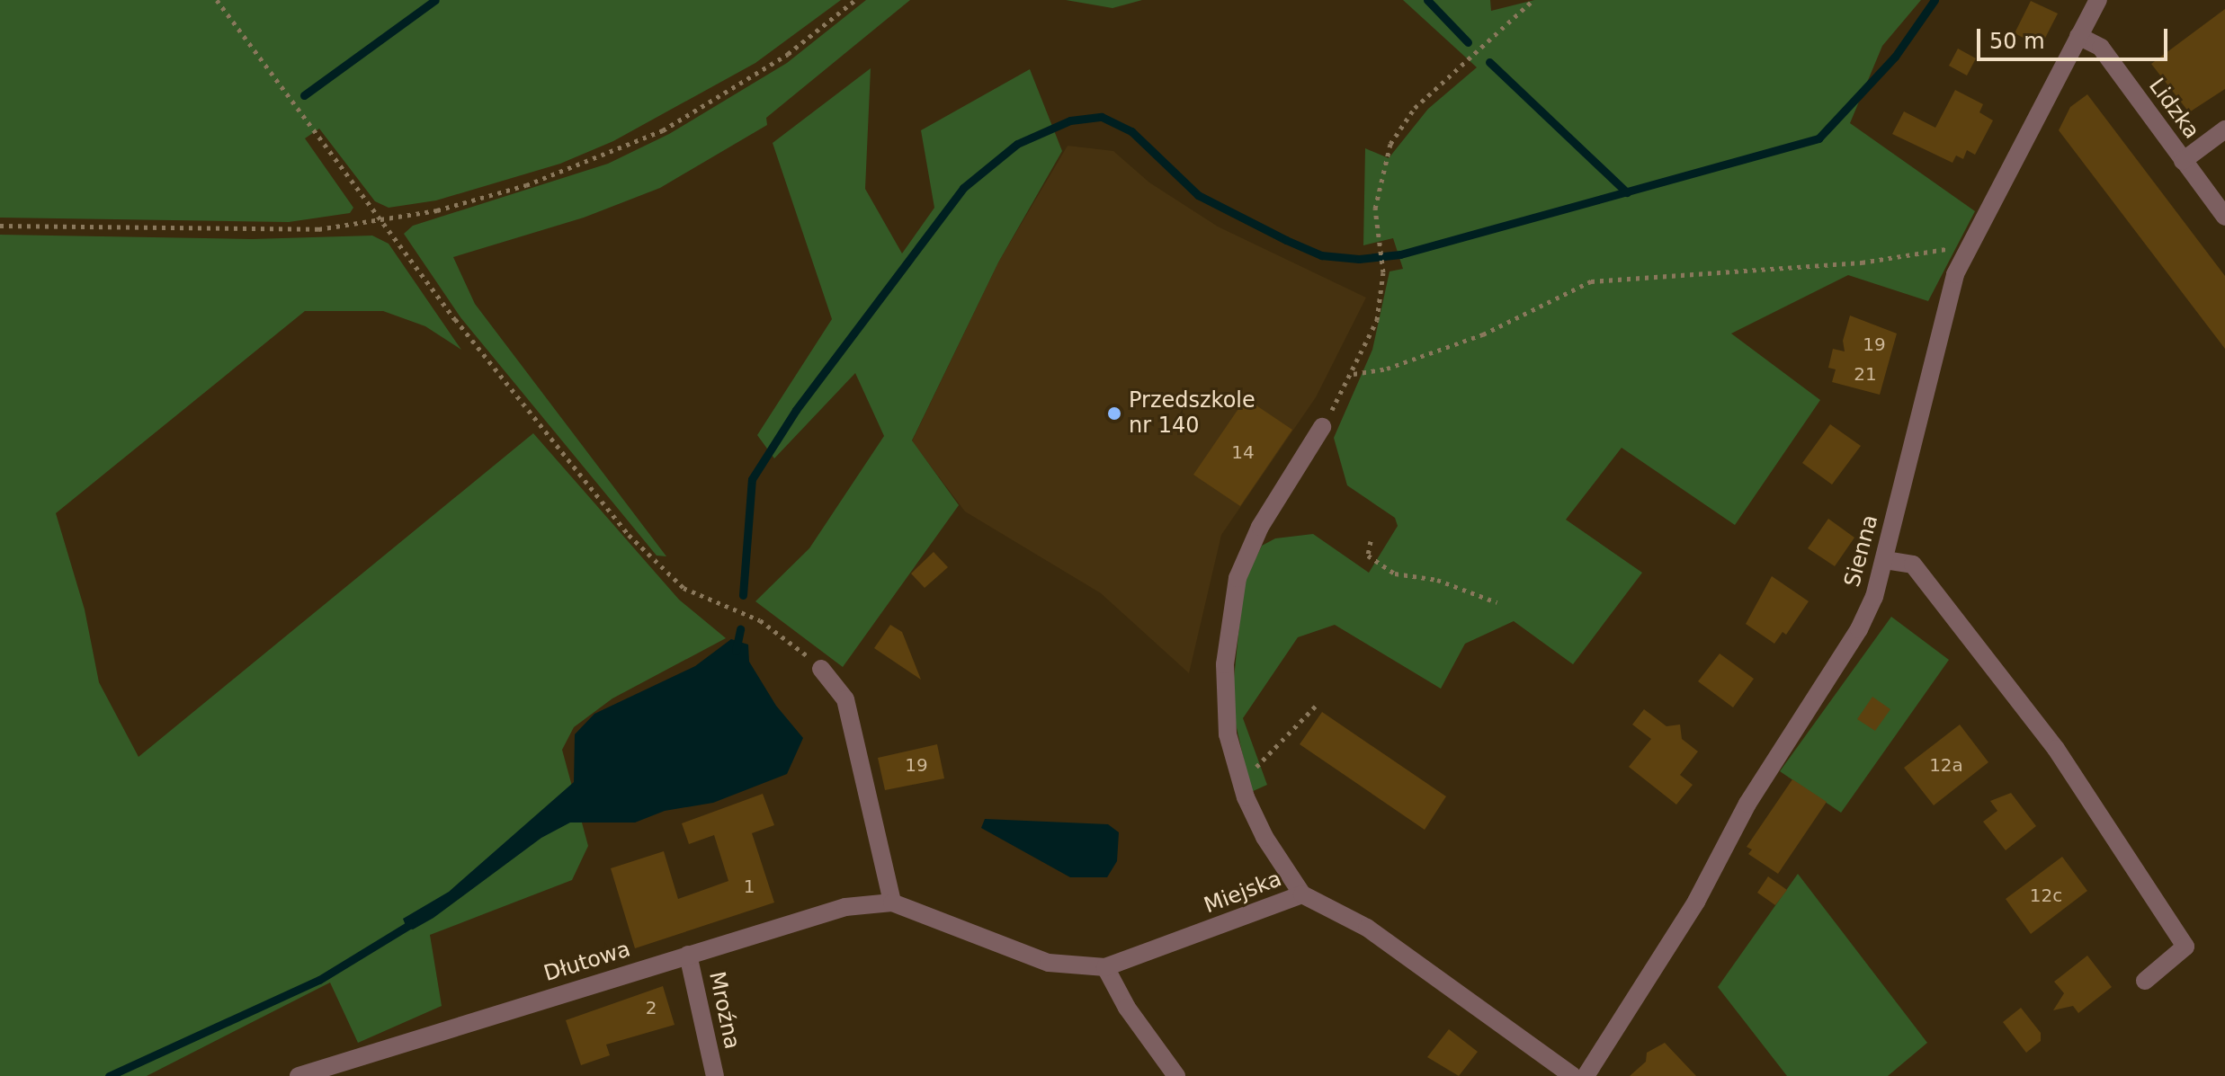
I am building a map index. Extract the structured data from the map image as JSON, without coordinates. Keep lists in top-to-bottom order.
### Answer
{
  "streets": {
    "street": [
      "Lidzka",
      "Sienna",
      "Miejska",
      "Dłutowa",
      "Mroźna"
    ]
  },
  "crossings": [
    ["Lidzka", "Sienna"],
    ["Miejska", "Dłutowa"],
    ["Dłutowa", "Mroźna"]
  ],
  "places": ["Przedszkole nr 140"],
  "house_numbers": [
    "19",
    "21",
    "14",
    "19",
    "12a",
    "1",
    "12c",
    "2"
  ],
  "scale_bar": "50 m"
}
